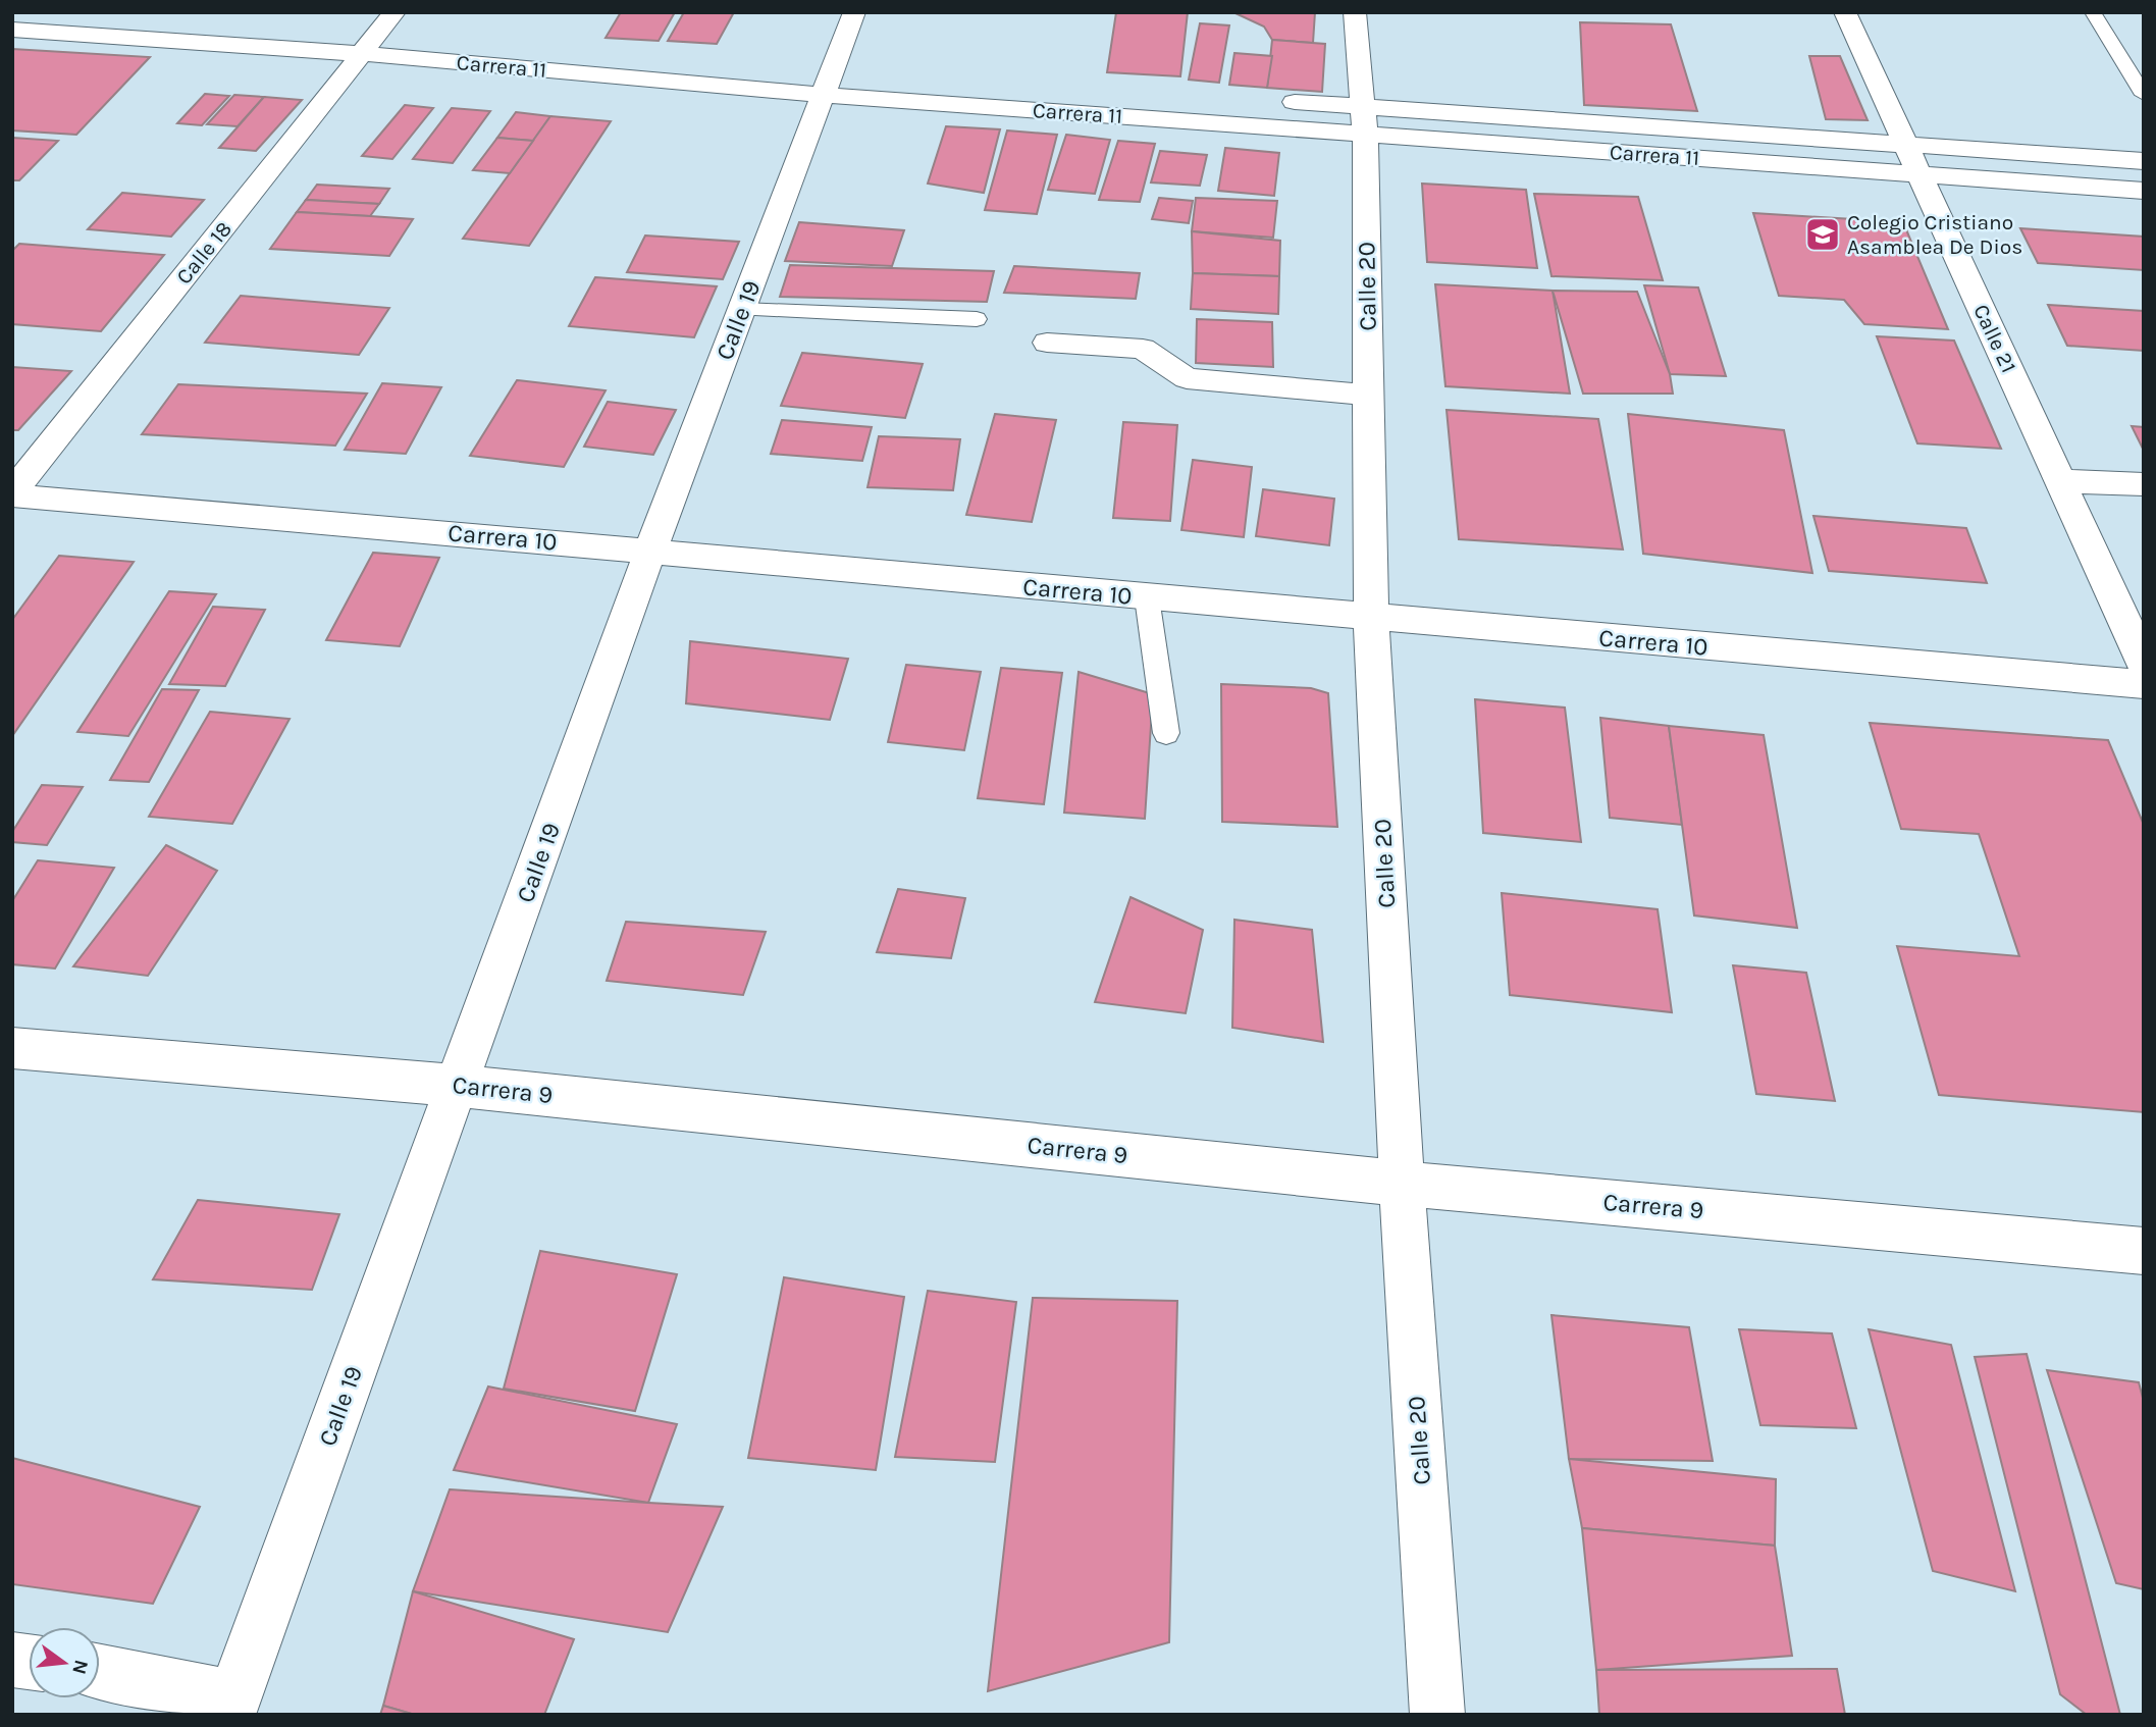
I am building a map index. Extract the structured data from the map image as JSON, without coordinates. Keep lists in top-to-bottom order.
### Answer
{
  "streets": {
    "street": [
      "Carrera 11",
      "Calle 18",
      "Calle 20",
      "Calle 19",
      "Calle 21",
      "Carrera 10",
      "Carrera 9"
    ]
  },
  "crossings": [
    ["Carrera 11", "Calle 18"],
    ["Carrera 11", "Calle 20"],
    ["Carrera 11", "Calle 19"],
    ["Carrera 11", "Calle 21"],
    ["Calle 18", "Carrera 10"],
    ["Calle 20", "Carrera 10"],
    ["Calle 20", "Carrera 9"],
    ["Calle 19", "Carrera 10"],
    ["Calle 19", "Carrera 9"]
  ],
  "places": {
    "school or university": ["Colegio Cristiano Asamblea De Dios"]
  },
  "north": "right"
}
